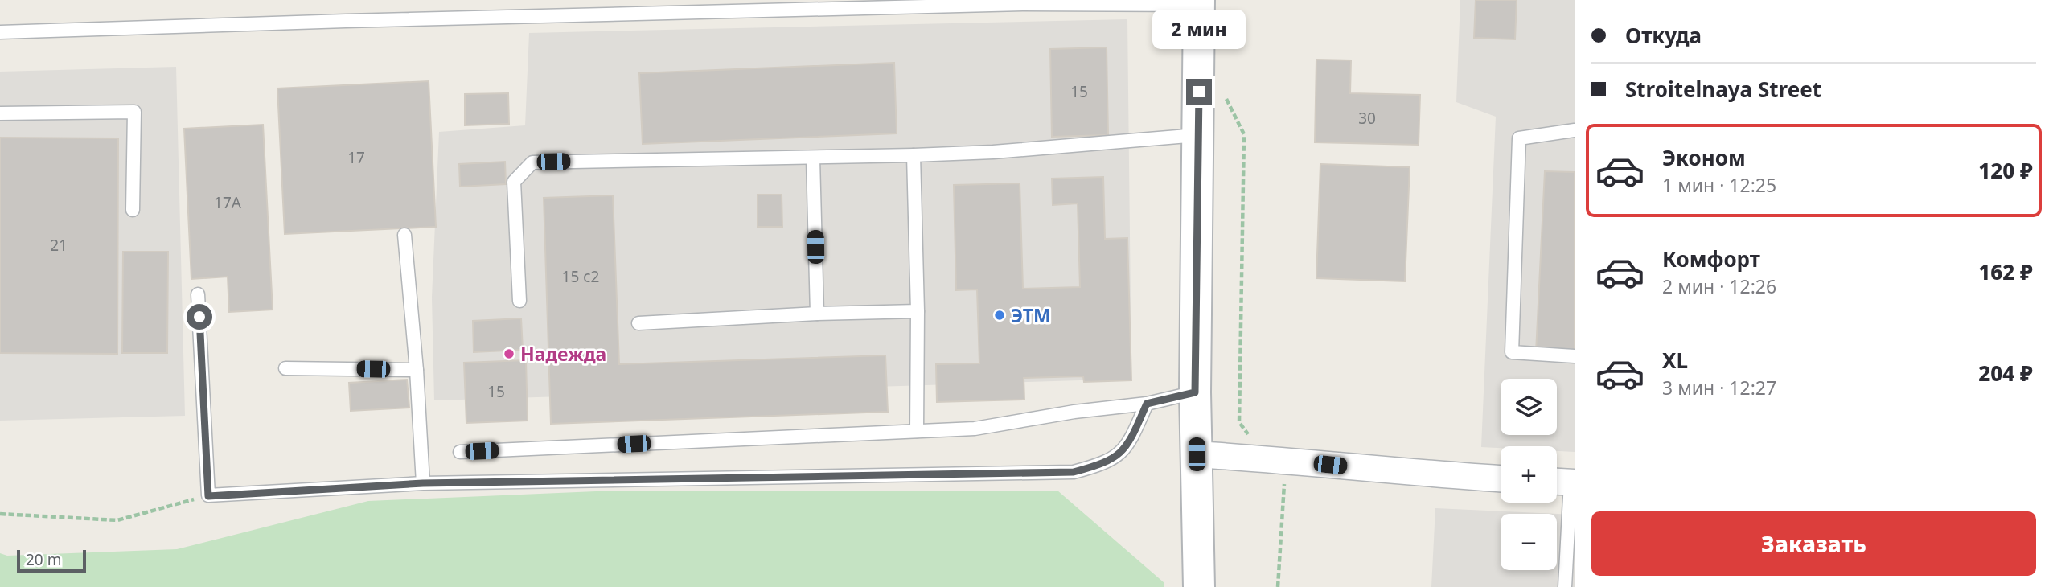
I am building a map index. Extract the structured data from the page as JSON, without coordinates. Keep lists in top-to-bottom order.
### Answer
{
  "places": ["ЭТМ", "Надежда"],
  "house_numbers": [
    "15",
    "30",
    "17",
    "17А",
    "21",
    "15 с2",
    "15"
  ],
  "scale_bar": "20 m",
  "page": {
    "banner": ["Откуда", "Stroitelnaya Street"],
    "bubble": "2 мин",
    "list": [
      {
        "name": "Эконом",
        "note": "1 мин · 12:25",
        "value": "120 ₽"
      },
      {
        "name": "Комфорт",
        "note": "2 мин · 12:26",
        "value": "162 ₽"
      },
      {
        "name": "XL",
        "note": "3 мин · 12:27",
        "value": "204 ₽"
      }
    ],
    "map_buttons": ["+", "−"],
    "buttons": "Заказать",
    "scale": "20 m"
  }
}
